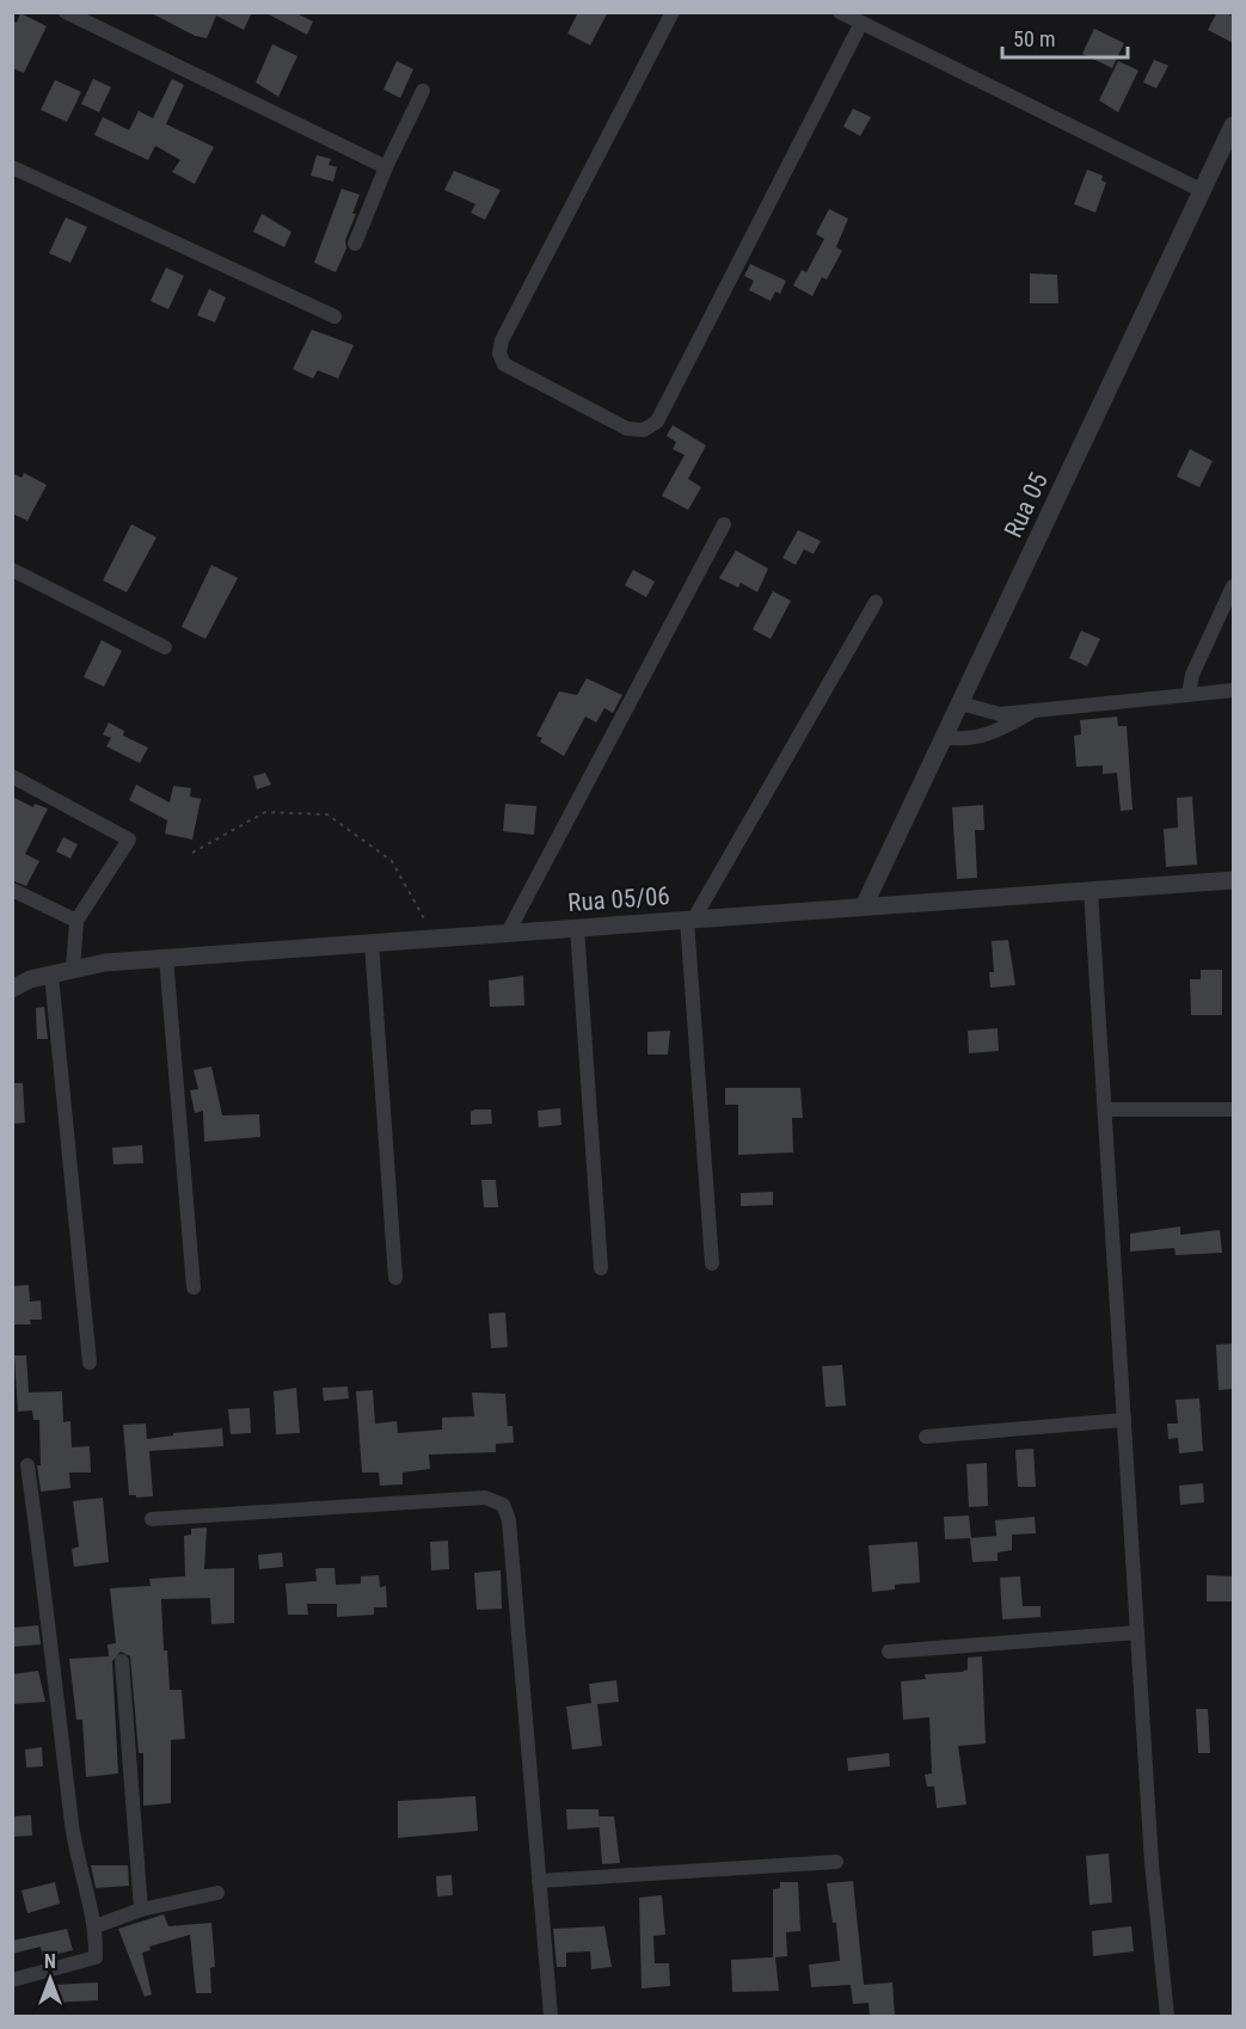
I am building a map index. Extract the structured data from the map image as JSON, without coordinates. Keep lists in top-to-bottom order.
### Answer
{
  "streets": {
    "street": ["Rua 05", "Rua 05/06"]
  },
  "crossings": [
    ["Rua 05", "Rua 05/06"]
  ],
  "scale_bar": "50 m",
  "north": "top"
}
